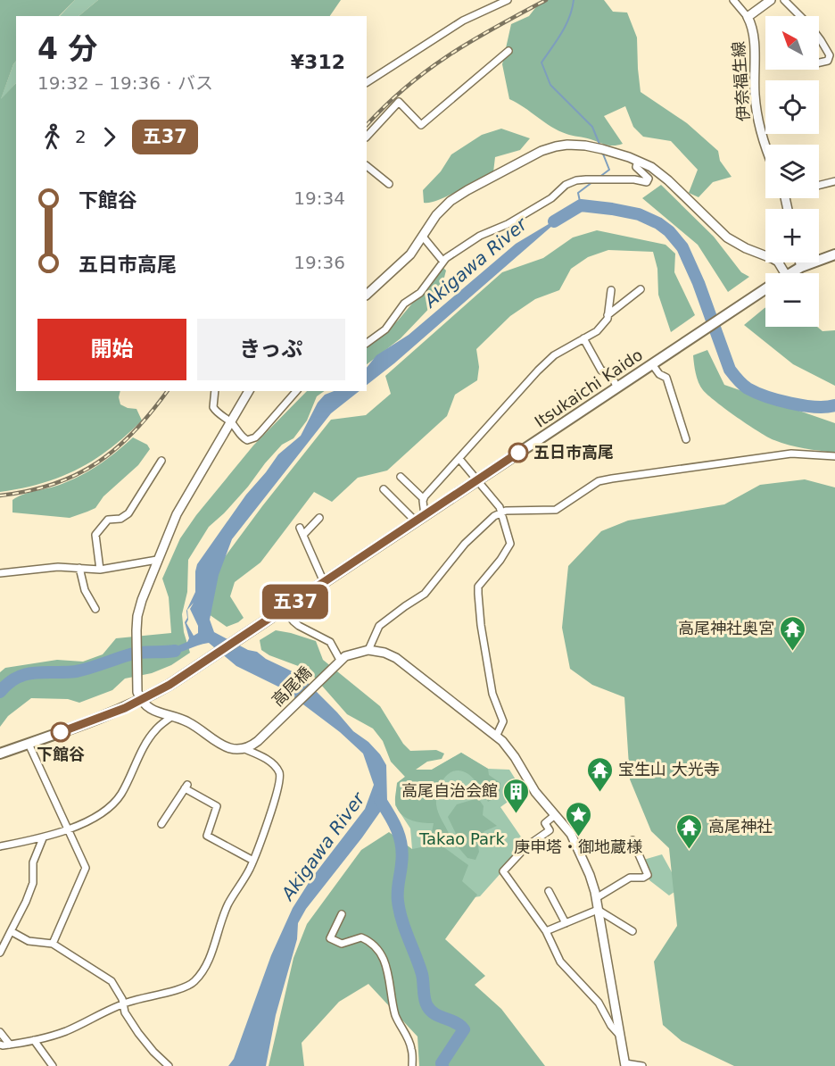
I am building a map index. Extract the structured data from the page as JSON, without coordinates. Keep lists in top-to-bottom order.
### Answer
{
  "streets": {
    "main road": ["Itsukaichi Kaido"],
    "street": ["伊奈福生線", "高尾橋"]
  },
  "water": ["Akigawa River"],
  "parks": ["Takao Park"],
  "places": {
    "other": ["五日市高尾", "下館谷"],
    "temple": ["高尾神社奥宮", "宝生山 大光寺", "高尾神社"],
    "building": ["高尾自治会館"],
    "place": ["庚申塔・御地蔵様"]
  },
  "lines": ["bus line 五37"],
  "north": "top left",
  "page": {
    "on_map": "五37",
    "map_buttons": ["+", "−"],
    "heading": ["4 分", "19:32 – 19:36 · バス", "¥312"],
    "legs": ["2", "五37"],
    "list": [
      {
        "name": "下館谷",
        "value": "19:34"
      },
      {
        "name": "五日市高尾",
        "value": "19:36"
      }
    ],
    "buttons": ["開始", "きっぷ"]
  }
}
